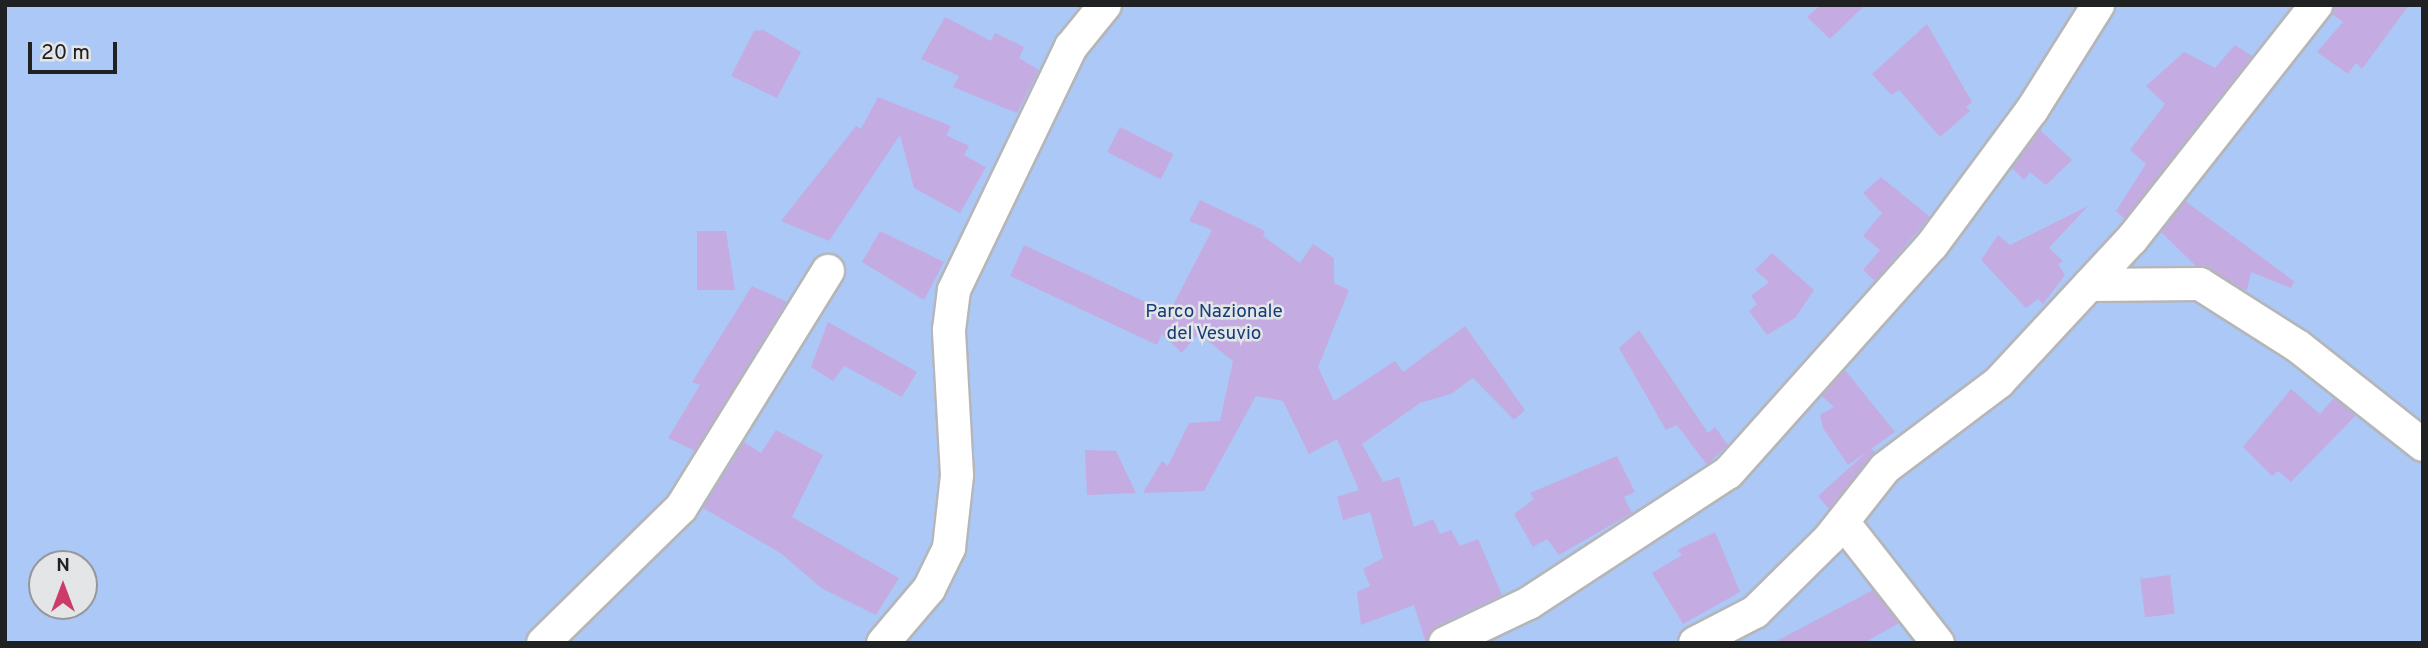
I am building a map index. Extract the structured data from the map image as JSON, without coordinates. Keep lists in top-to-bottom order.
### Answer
{
  "parks": ["Parco Nazionale del Vesuvio"],
  "scale_bar": "20 m",
  "north": "top"
}
